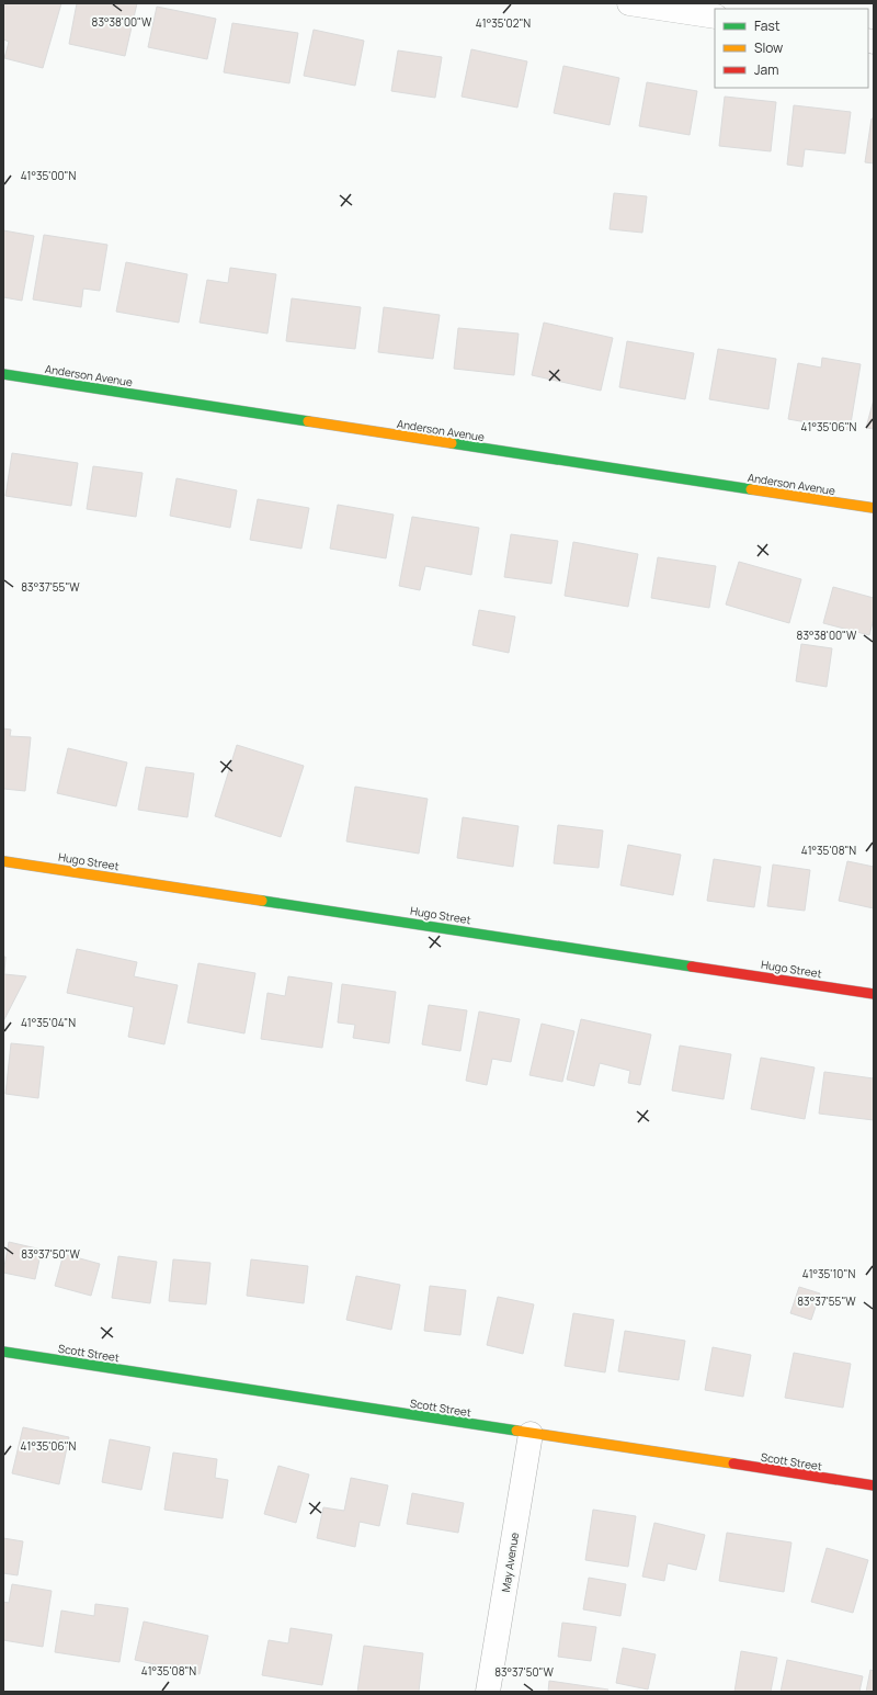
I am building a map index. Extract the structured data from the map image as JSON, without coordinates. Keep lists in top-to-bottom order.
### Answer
{
  "streets": {
    "street": [
      "Anderson Avenue",
      "Hugo Street",
      "Scott Street",
      "May Avenue"
    ]
  },
  "crossings": [
    ["Scott Street", "May Avenue"]
  ],
  "legend": ["Fast", "Slow", "Jam"],
  "coordinates": [
    "83°38'00\"W",
    "41°35'02\"N",
    "41°35'00\"N",
    "41°35'06\"N",
    "83°37'55\"W",
    "41°35'08\"N",
    "41°35'04\"N",
    "83°37'50\"W",
    "41°35'10\"N"
  ]
}
